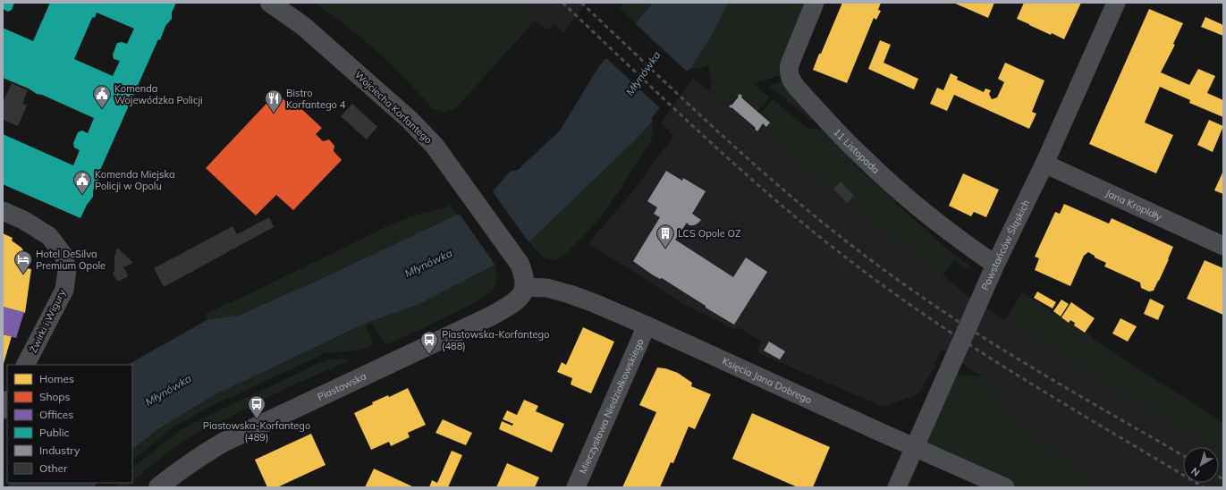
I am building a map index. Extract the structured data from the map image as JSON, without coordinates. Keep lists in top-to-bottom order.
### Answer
{
  "streets": {
    "street": [
      "Wojciecha Korfantego",
      "11 Listopada",
      "Jana Kropidły",
      "Powstańców Śląskich",
      "Żwirki i Wigury",
      "Księcia Jana Dobrego",
      "Piastowska",
      "Mieczysława Niedziałkowskiego"
    ]
  },
  "crossings": [
    ["Wojciecha Korfantego", "Księcia Jana Dobrego"],
    ["Wojciecha Korfantego", "Piastowska"],
    ["11 Listopada", "Powstańców Śląskich"],
    ["Jana Kropidły", "Powstańców Śląskich"],
    ["Powstańców Śląskich", "Księcia Jana Dobrego"],
    ["Księcia Jana Dobrego", "Piastowska"],
    ["Księcia Jana Dobrego", "Mieczysława Niedziałkowskiego"]
  ],
  "water": ["Młynówka"],
  "places": {
    "public building": ["Komenda Wojewódzka Policji", "Komenda Miejska Policji w Opolu"],
    "restaurant": ["Bistro Korfantego 4"],
    "building": ["LCS Opole OZ"],
    "hotel": ["Hotel DeSilva Premium Opole"],
    "bus stop": ["Piastowska-Korfantego (488)", "Piastowska-Korfantego (489)"]
  },
  "legend": [
    "Homes",
    "Shops",
    "Offices",
    "Public",
    "Industry",
    "Other"
  ],
  "north": "bottom left"
}
